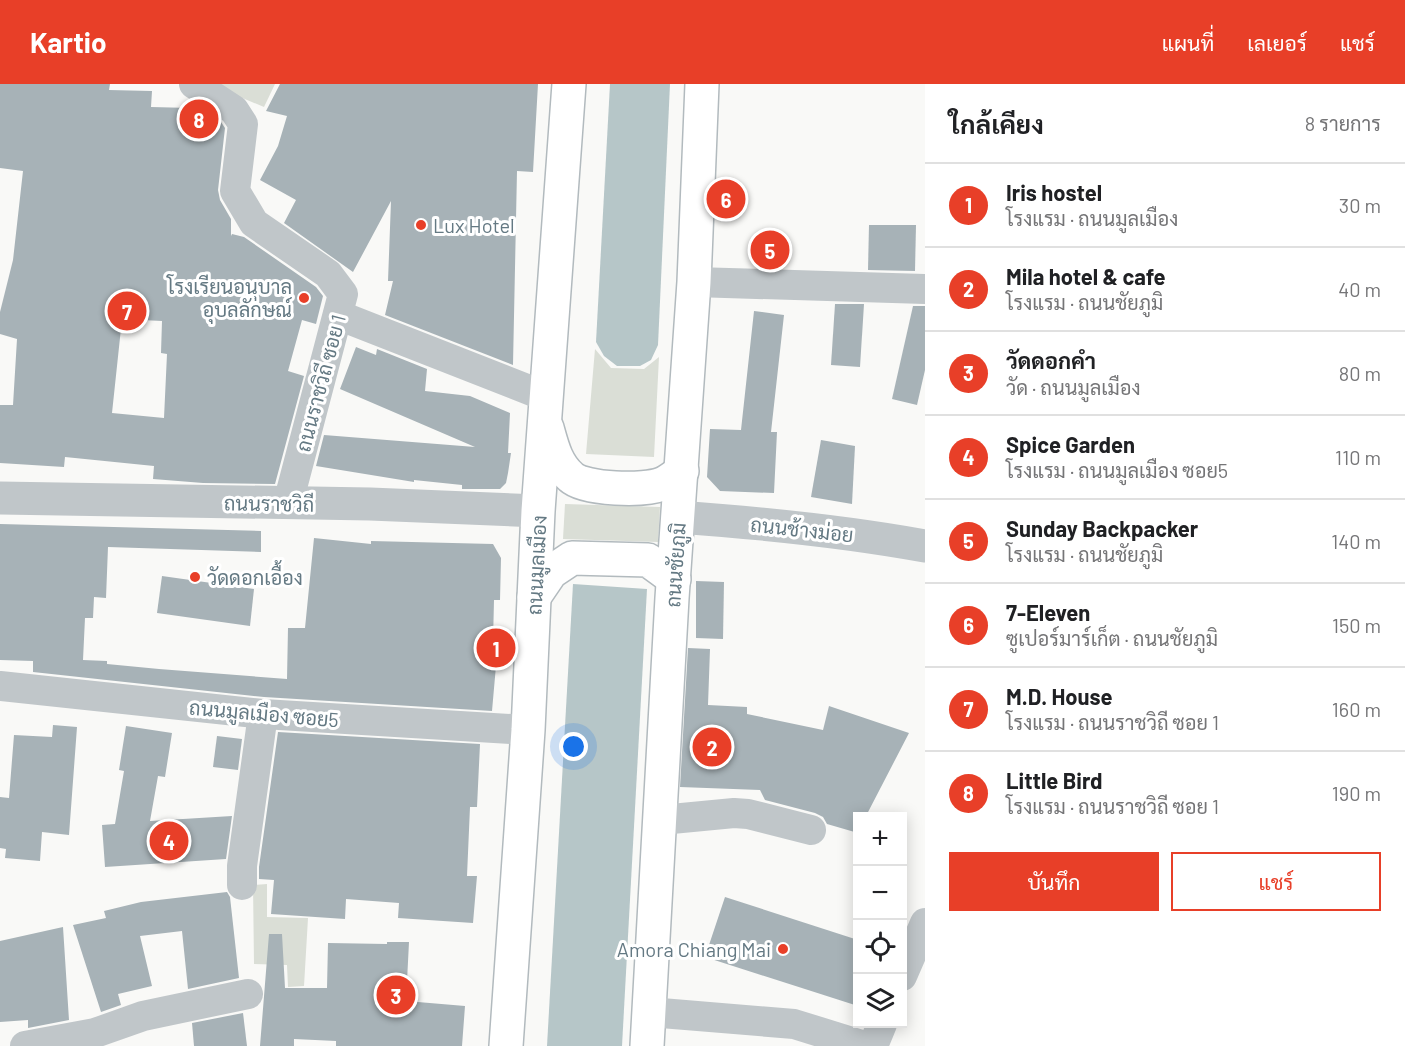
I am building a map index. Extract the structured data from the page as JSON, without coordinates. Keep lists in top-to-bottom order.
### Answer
{
  "streets": {
    "main road": ["ถนนมูลเมือง", "ถนนชัยภูมิ"],
    "street": [
      "ถนนราชวิถี ซอย 1",
      "ถนนราชวิถี",
      "ถนนช้างม่อย",
      "ถนนมูลเมือง ซอย5"
    ]
  },
  "crossings": [
    ["ถนนราชวิถี ซอย 1", "ถนนราชวิถี"],
    ["ถนนราชวิถี", "ถนนมูลเมือง"],
    ["ถนนช้างม่อย", "ถนนชัยภูมิ"],
    ["ถนนมูลเมือง", "ถนนมูลเมือง ซอย5"]
  ],
  "places": [
    "Lux Hotel",
    "โรงเรียนอนุบาล อุบลลักษณ์",
    "วัดดอกเอื้อง",
    "Amora Chiang Mai"
  ],
  "page": {
    "header": "Kartio",
    "nav": ["แผนที่", "เลเยอร์", "แชร์"],
    "heading": ["ใกล้เคียง", "8 รายการ"],
    "pins": [
      "8",
      "6",
      "5",
      "7",
      "1",
      "2",
      "4",
      "3"
    ],
    "list": [
      {
        "mark": "1",
        "name": "Iris hostel",
        "note": "โรงแรม · ถนนมูลเมือง",
        "value": "30 m"
      },
      {
        "mark": "2",
        "name": "Mila hotel & cafe",
        "note": "โรงแรม · ถนนชัยภูมิ",
        "value": "40 m"
      },
      {
        "mark": "3",
        "name": "วัดดอกคำ",
        "note": "วัด · ถนนมูลเมือง",
        "value": "80 m"
      },
      {
        "mark": "4",
        "name": "Spice Garden",
        "note": "โรงแรม · ถนนมูลเมือง ซอย5",
        "value": "110 m"
      },
      {
        "mark": "5",
        "name": "Sunday Backpacker",
        "note": "โรงแรม · ถนนชัยภูมิ",
        "value": "140 m"
      },
      {
        "mark": "6",
        "name": "7-Eleven",
        "note": "ซูเปอร์มาร์เก็ต · ถนนชัยภูมิ",
        "value": "150 m"
      },
      {
        "mark": "7",
        "name": "M.D. House",
        "note": "โรงแรม · ถนนราชวิถี ซอย 1",
        "value": "160 m"
      },
      {
        "mark": "8",
        "name": "Little Bird",
        "note": "โรงแรม · ถนนราชวิถี ซอย 1",
        "value": "190 m"
      }
    ],
    "map_buttons": ["+", "−"],
    "buttons": ["บันทึก", "แชร์"]
  }
}
